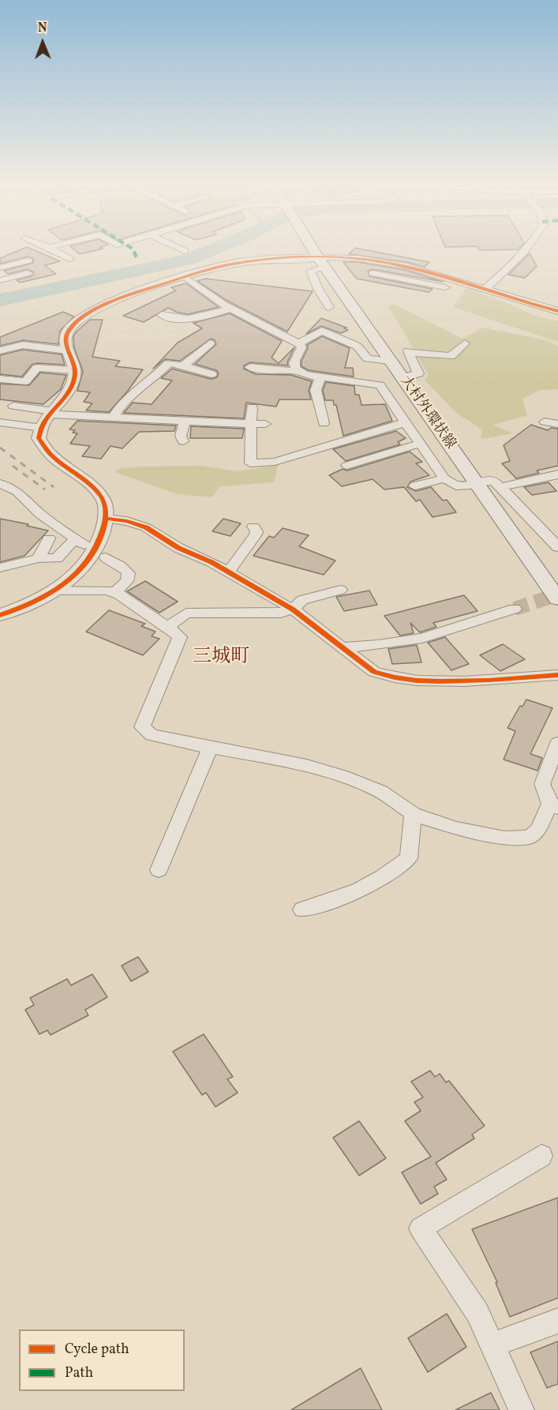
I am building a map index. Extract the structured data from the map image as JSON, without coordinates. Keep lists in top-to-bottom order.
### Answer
{
  "streets": {
    "main road": ["大村外環状線"]
  },
  "districts": ["三城町"],
  "legend": ["Cycle path", "Path"],
  "north": "top"
}
